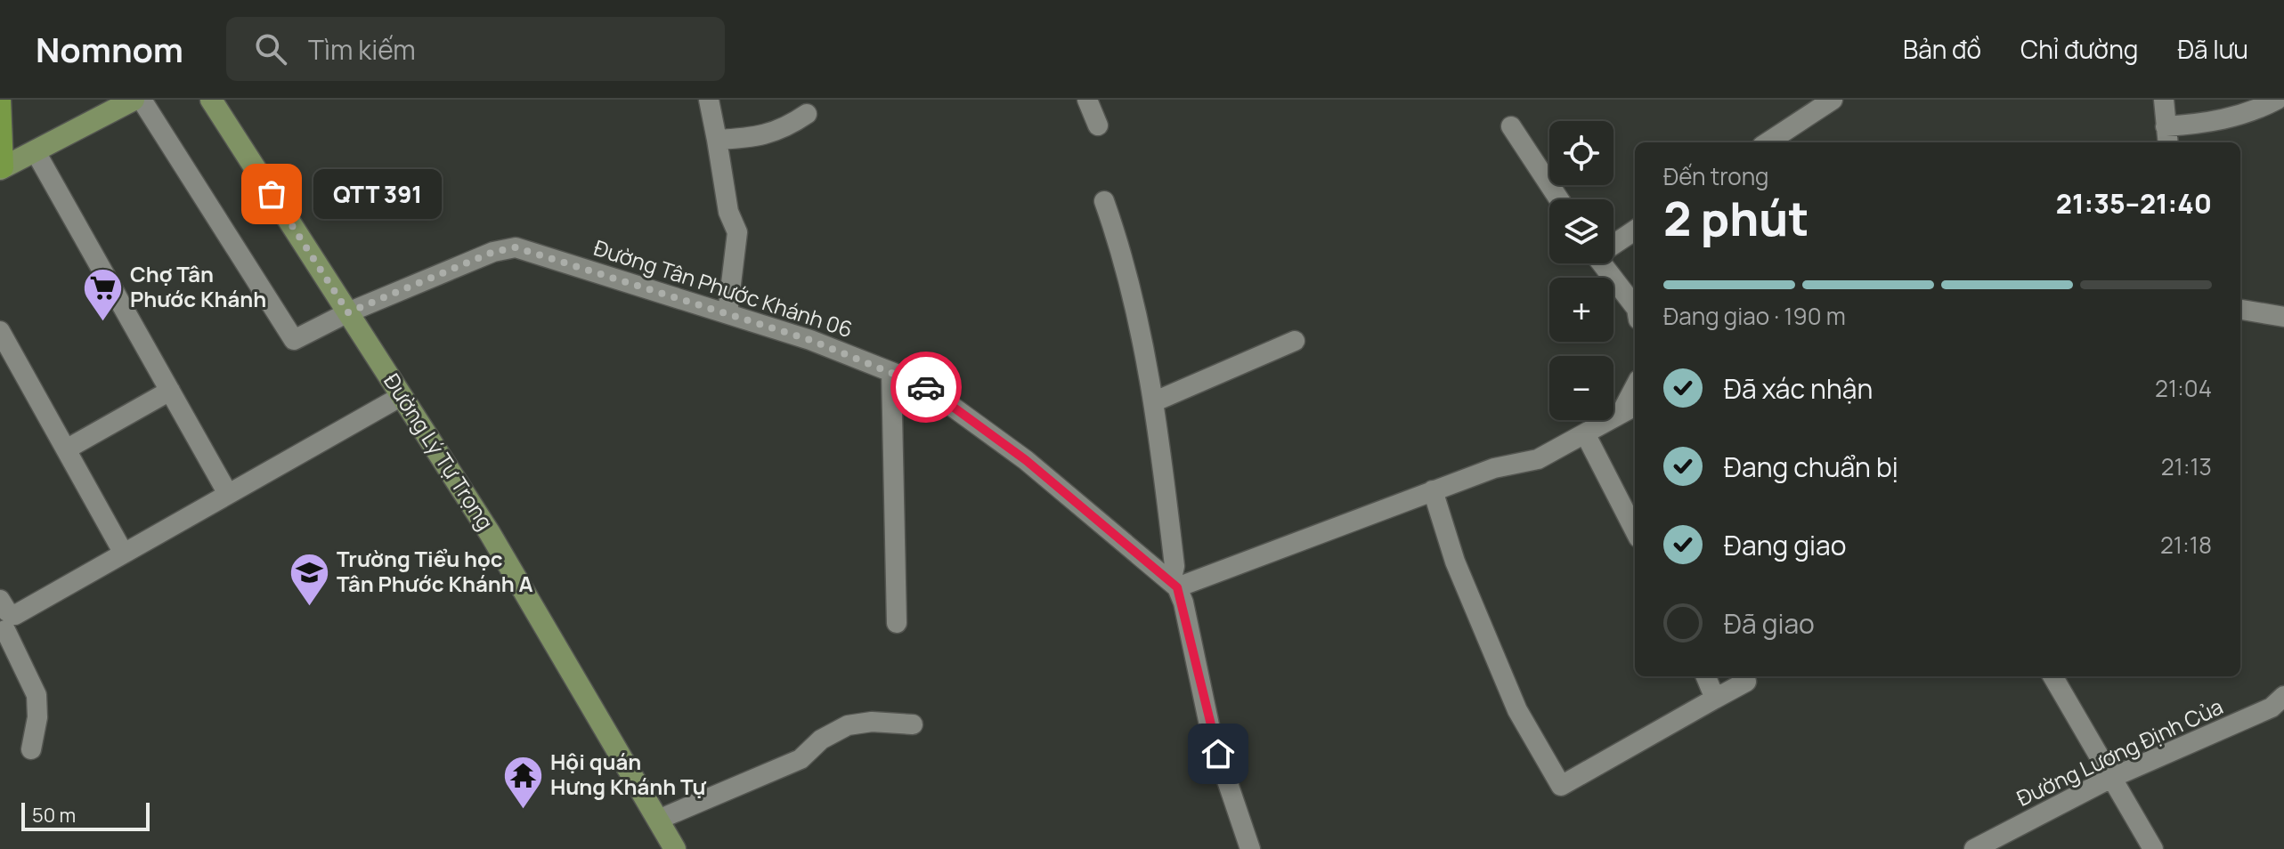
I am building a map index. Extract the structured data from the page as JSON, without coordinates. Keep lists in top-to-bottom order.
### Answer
{
  "streets": {
    "main road": ["Đường Lý Tự Trọng"],
    "street": ["Đường Tân Phước Khánh 06", "Đường Lương Định Của"]
  },
  "crossings": [
    ["Đường Tân Phước Khánh 06", "Đường Lý Tự Trọng"]
  ],
  "places": {
    "other": ["QTT 391"],
    "supermarket": ["Chợ Tân Phước Khánh"],
    "school or university": ["Trường Tiểu học Tân Phước Khánh A"],
    "temple": ["Hội quán Hưng Khánh Tự"]
  },
  "scale_bar": "50 m",
  "page": {
    "header": "Nomnom",
    "search": "Tìm kiếm",
    "nav": ["Bản đồ", "Chỉ đường", "Đã lưu"],
    "map_buttons": ["+", "−"],
    "heading": ["2 phút", "Đến trong", "21:35–21:40"],
    "bubble": "QTT 391",
    "bar": "Đang giao · 190 m",
    "list": [
      ["Đã xác nhận", "21:04"],
      ["Đang chuẩn bị", "21:13"],
      ["Đang giao", "21:18"],
      "Đã giao"
    ],
    "scale": "50 m"
  }
}
